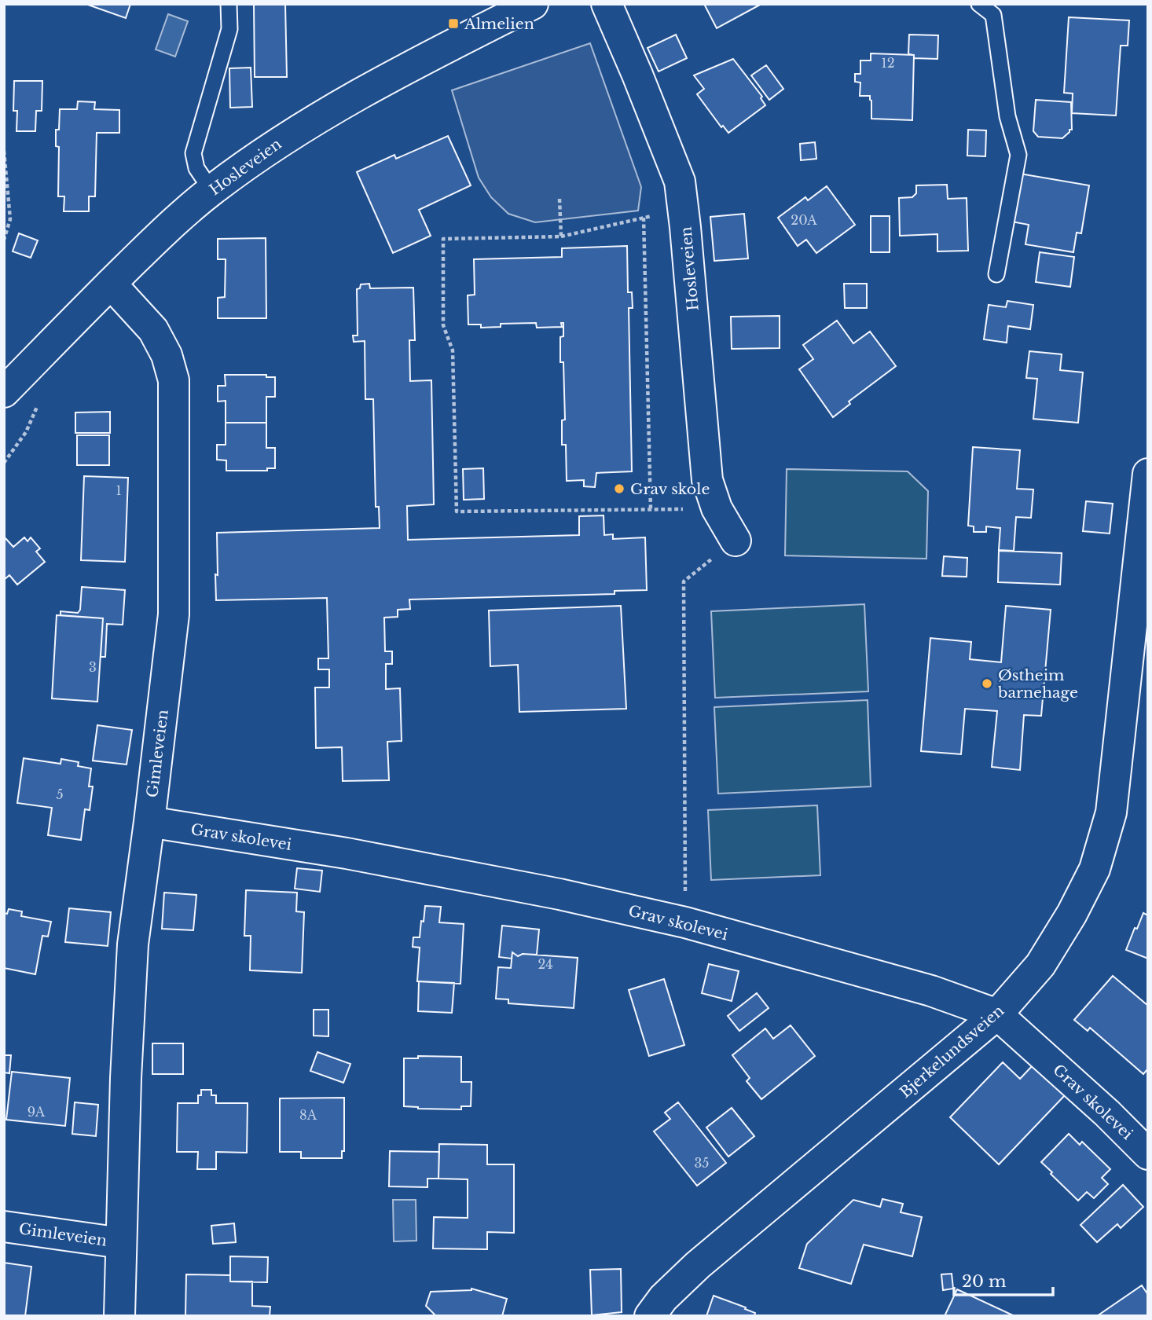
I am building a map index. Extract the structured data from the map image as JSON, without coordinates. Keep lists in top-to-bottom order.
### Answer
{
  "streets": {
    "street": [
      "Hosleveien",
      "Gimleveien",
      "Grav skolevei",
      "Bjerkelundsveien"
    ]
  },
  "crossings": [
    ["Hosleveien", "Gimleveien"],
    ["Gimleveien", "Grav skolevei"],
    ["Grav skolevei", "Bjerkelundsveien"]
  ],
  "places": {
    "transit": ["Almelien"],
    "other": ["Grav skole", "Østheim barnehage"]
  },
  "house_numbers": [
    "12",
    "20A",
    "1",
    "3",
    "5",
    "24",
    "9A",
    "8A",
    "35"
  ],
  "scale_bar": "20 m"
}
